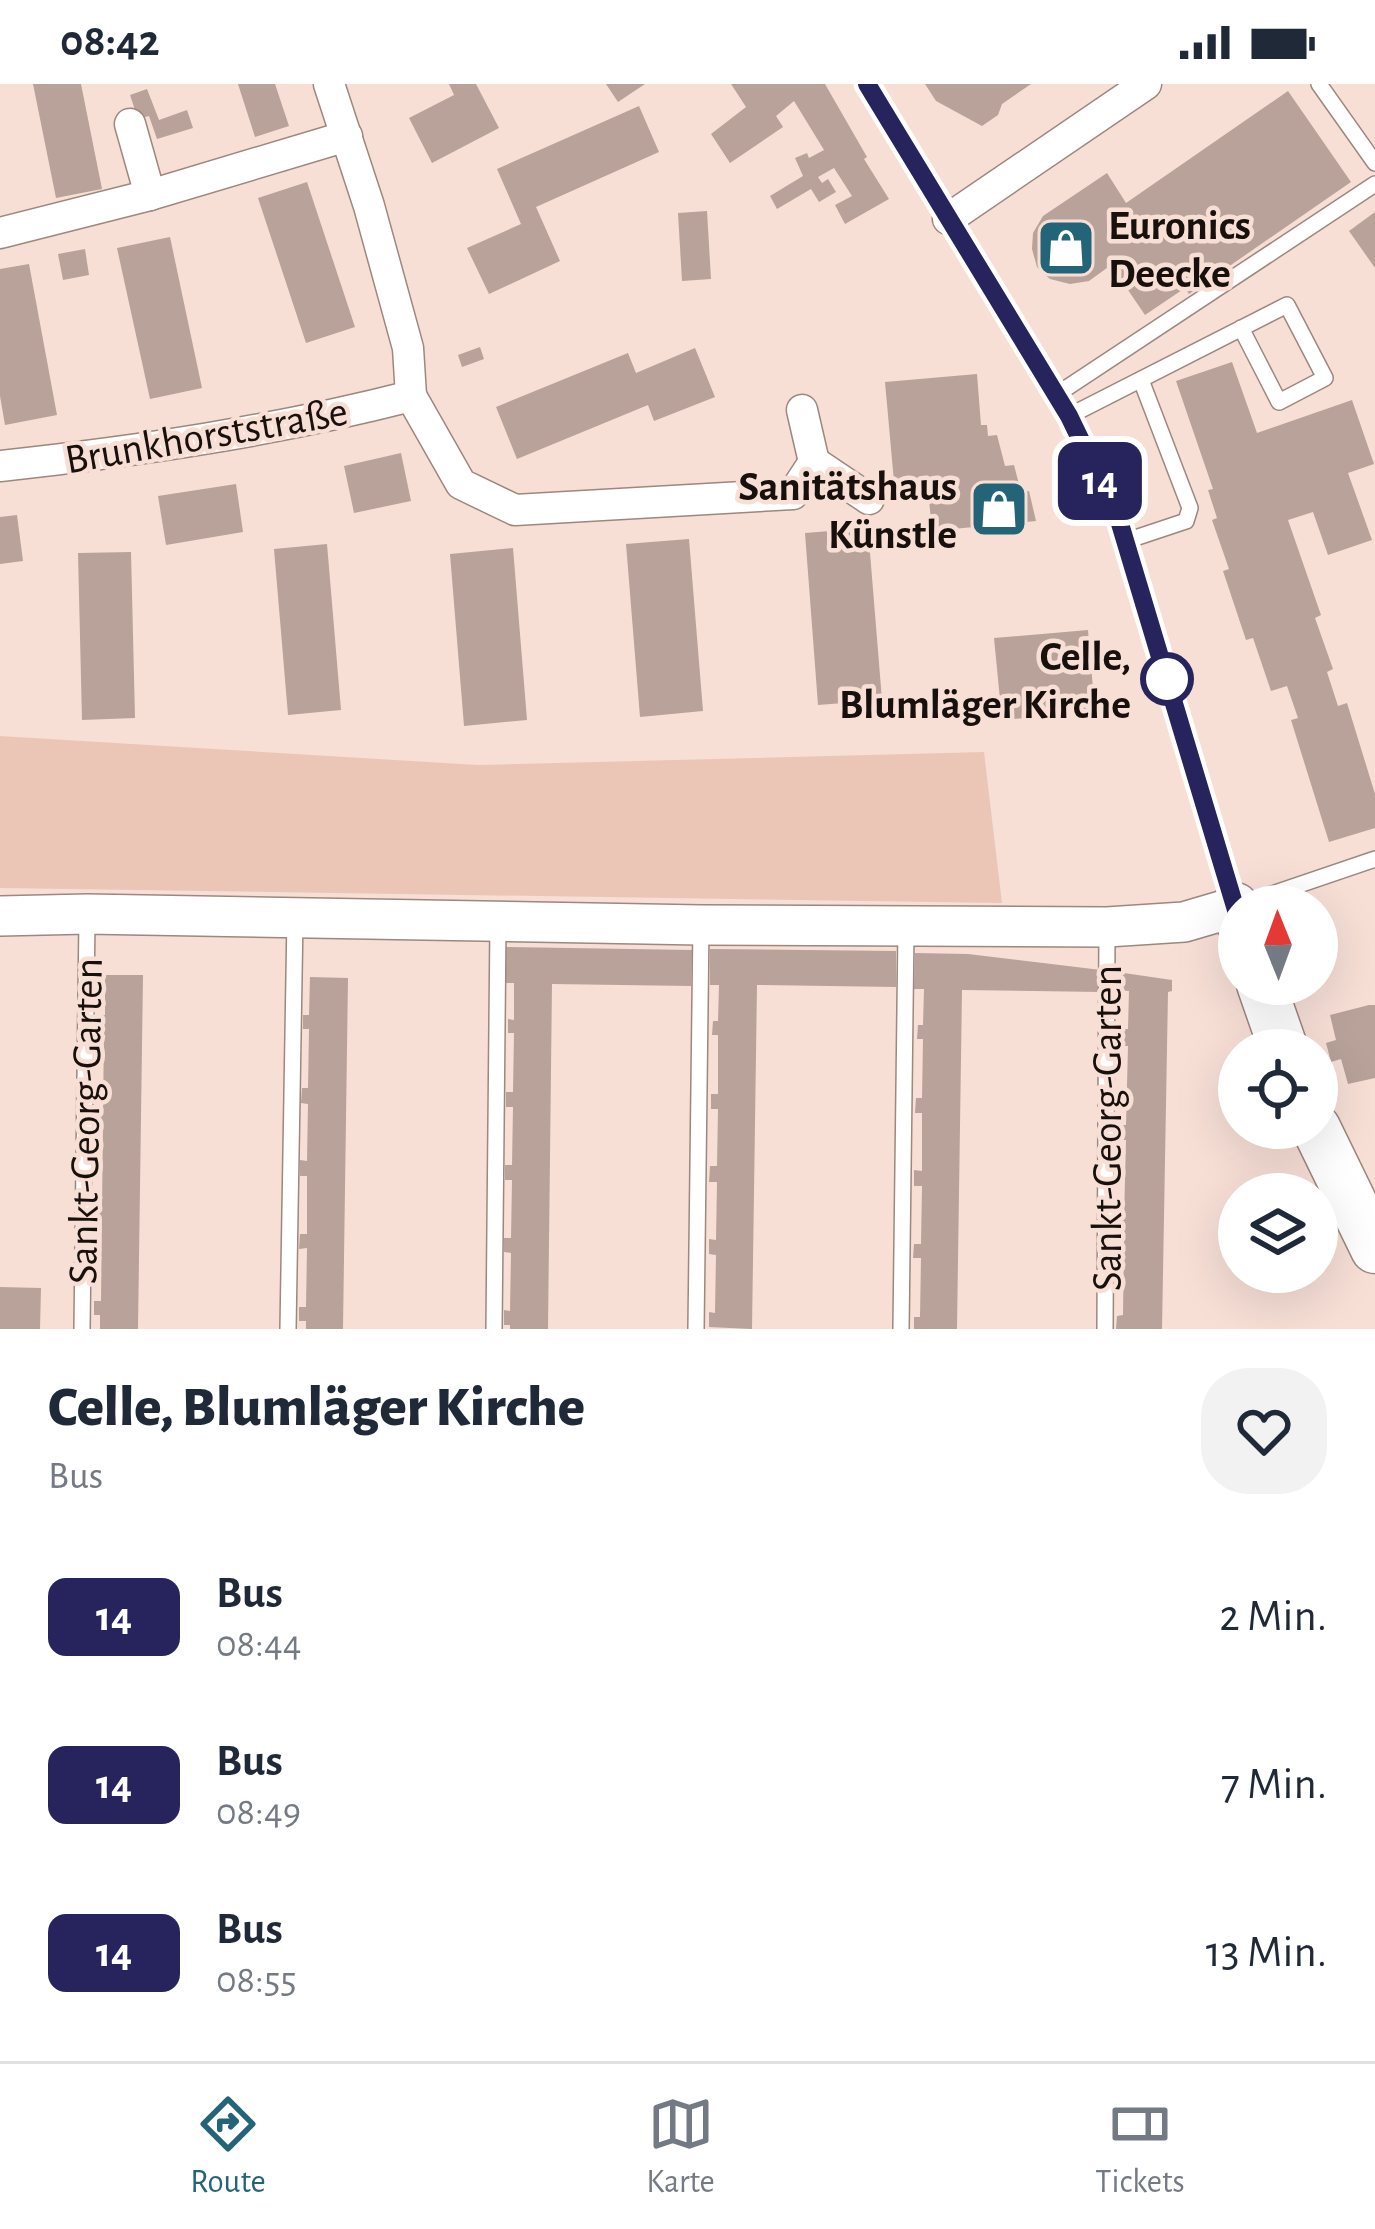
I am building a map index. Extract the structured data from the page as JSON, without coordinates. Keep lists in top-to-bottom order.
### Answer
{
  "streets": {
    "street": ["Brunkhorststraße", "Sankt-Georg-Garten"]
  },
  "places": {
    "shop": ["Euronics Deecke", "Sanitätshaus Künstle"],
    "other": ["Celle, Blumläger Kirche"]
  },
  "lines": ["bus line 14"],
  "north": "top",
  "page": {
    "status": "08:42",
    "on_map": "14",
    "heading": ["Celle, Blumläger Kirche", "Bus"],
    "list": [
      {
        "mark": "14",
        "name": "Bus",
        "note": "08:44",
        "value": "2 Min."
      },
      {
        "mark": "14",
        "name": "Bus",
        "note": "08:49",
        "value": "7 Min."
      },
      {
        "mark": "14",
        "name": "Bus",
        "note": "08:55",
        "value": "13 Min."
      }
    ],
    "tabs": ["Route", "Karte", "Tickets"]
  }
}
